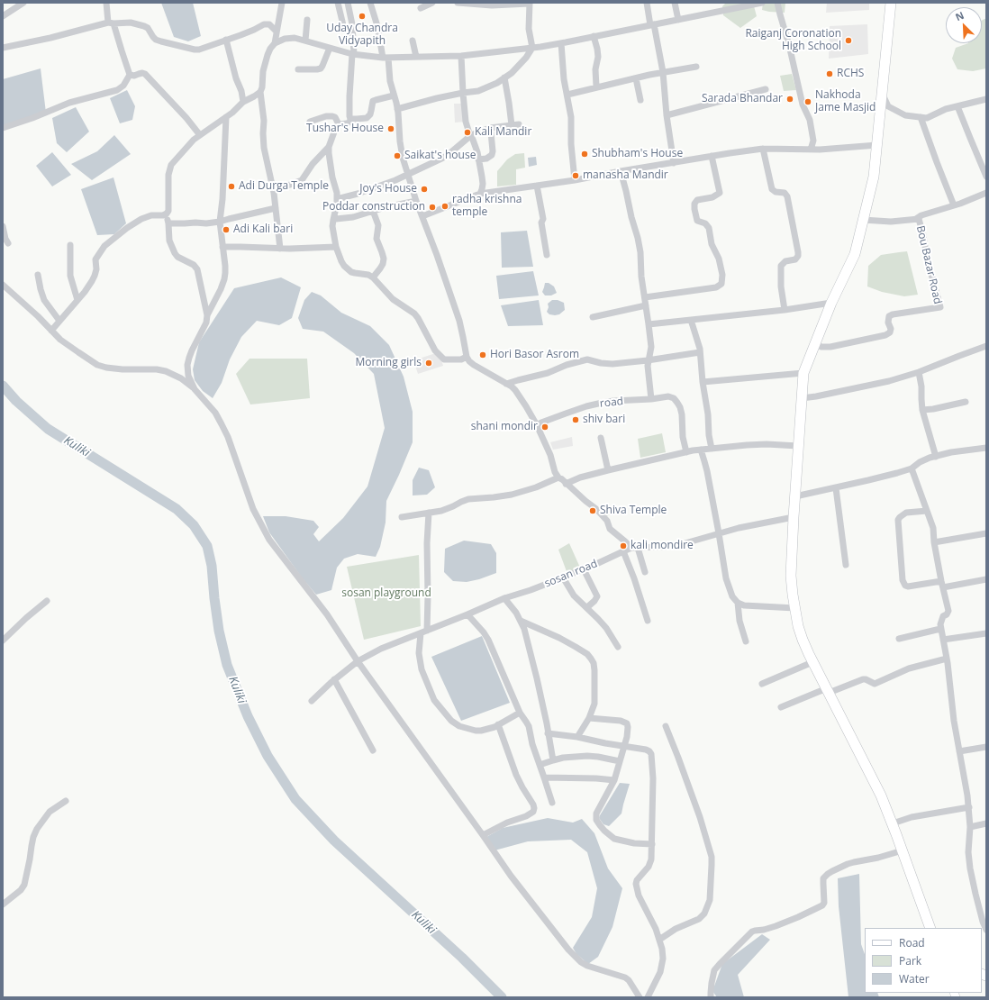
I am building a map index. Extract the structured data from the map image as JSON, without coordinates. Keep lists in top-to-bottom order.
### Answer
{
  "streets": {
    "street": ["Bou Bazar Road", "road", "sosan road"]
  },
  "water": ["Kuliki"],
  "parks": ["sosan playground"],
  "places": [
    "Uday Chandra Vidyapith",
    "Raiganj Coronation High School",
    "RCHS",
    "Sarada Bhandar",
    "Nakhoda Jame Masjid",
    "Tushar's House",
    "Kali Mandir",
    "Shubham's House",
    "Saikat's house",
    "manasha Mandir",
    "Adi Durga Temple",
    "Joy's House",
    "radha krishna temple",
    "Poddar construction",
    "Adi Kali bari",
    "Hori Basor Asrom",
    "Morning girls",
    "shiv bari",
    "shani mondir",
    "Shiva Temple",
    "kali mondire"
  ],
  "legend": ["Road", "Park", "Water"],
  "north": "top left"
}
